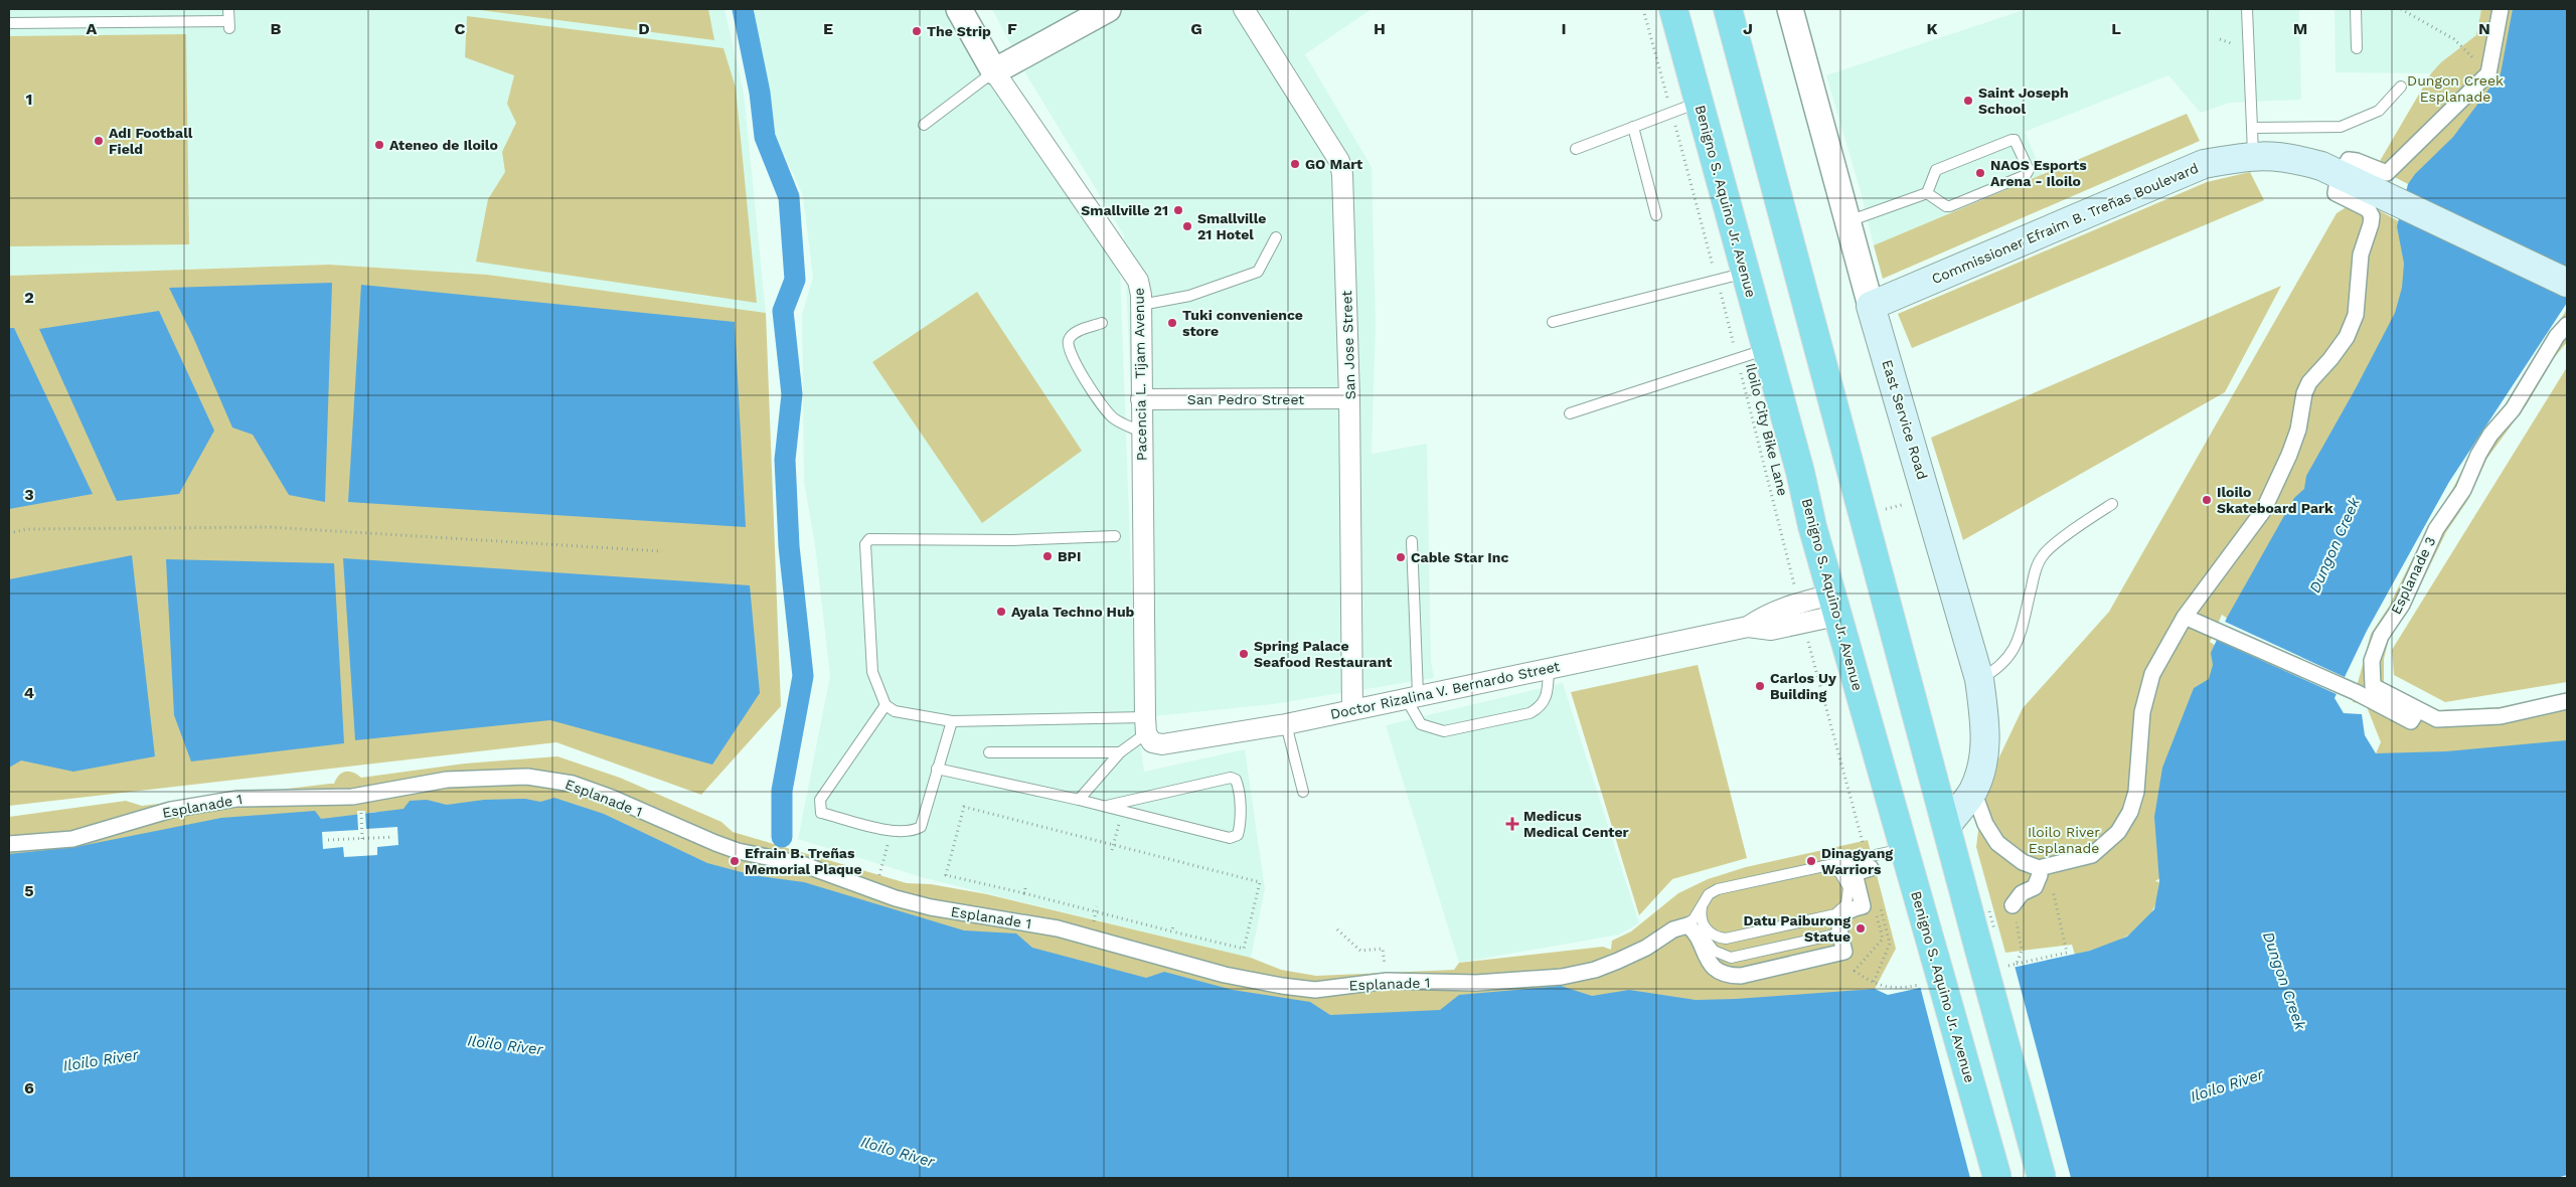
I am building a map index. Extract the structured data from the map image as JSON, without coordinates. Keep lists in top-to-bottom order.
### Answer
{
  "streets": {
    "highway": ["Benigno S. Aquino Jr. Avenue"],
    "main road": ["Commissioner Efraim B. Treñas Boulevard", "East Service Road"],
    "street": [
      "San Jose Street",
      "Pacencia L. Tijam Avenue",
      "San Pedro Street",
      "Esplanade 3",
      "Doctor Rizalina V. Bernardo Street",
      "Esplanade 1"
    ],
    "path": ["Iloilo City Bike Lane"]
  },
  "crossings": [
    ["Benigno S. Aquino Jr. Avenue", "Doctor Rizalina V. Bernardo Street"],
    ["Commissioner Efraim B. Treñas Boulevard", "East Service Road"],
    ["San Jose Street", "San Pedro Street"],
    ["San Jose Street", "Doctor Rizalina V. Bernardo Street"],
    ["Pacencia L. Tijam Avenue", "San Pedro Street"],
    ["Pacencia L. Tijam Avenue", "Doctor Rizalina V. Bernardo Street"],
    ["Iloilo City Bike Lane", "Doctor Rizalina V. Bernardo Street"]
  ],
  "water": ["Dungon Creek", "Iloilo River"],
  "parks": ["Dungon Creek Esplanade", "Iloilo River Esplanade"],
  "places": {
    "other": [
      "The Strip",
      "Saint Joseph School",
      "AdI Football Field",
      "Ateneo de Iloilo",
      "GO Mart",
      "NAOS Esports Arena - Iloilo",
      "Smallville 21",
      "Smallville 21 Hotel",
      "Tuki convenience store",
      "Iloilo Skateboard Park",
      "BPI",
      "Cable Star Inc",
      "Ayala Techno Hub",
      "Spring Palace Seafood Restaurant",
      "Carlos Uy Building",
      "Efrain B. Treñas Memorial Plaque",
      "Dinagyang Warriors",
      "Datu Paiburong Statue"
    ],
    "health": ["Medicus Medical Center"]
  },
  "grid": {
    "columns": [
      "A",
      "B",
      "C",
      "D",
      "E",
      "F",
      "G",
      "H",
      "I",
      "J",
      "K",
      "L",
      "M",
      "N"
    ],
    "rows": [
      "1",
      "2",
      "3",
      "4",
      "5",
      "6"
    ]
  }
}
